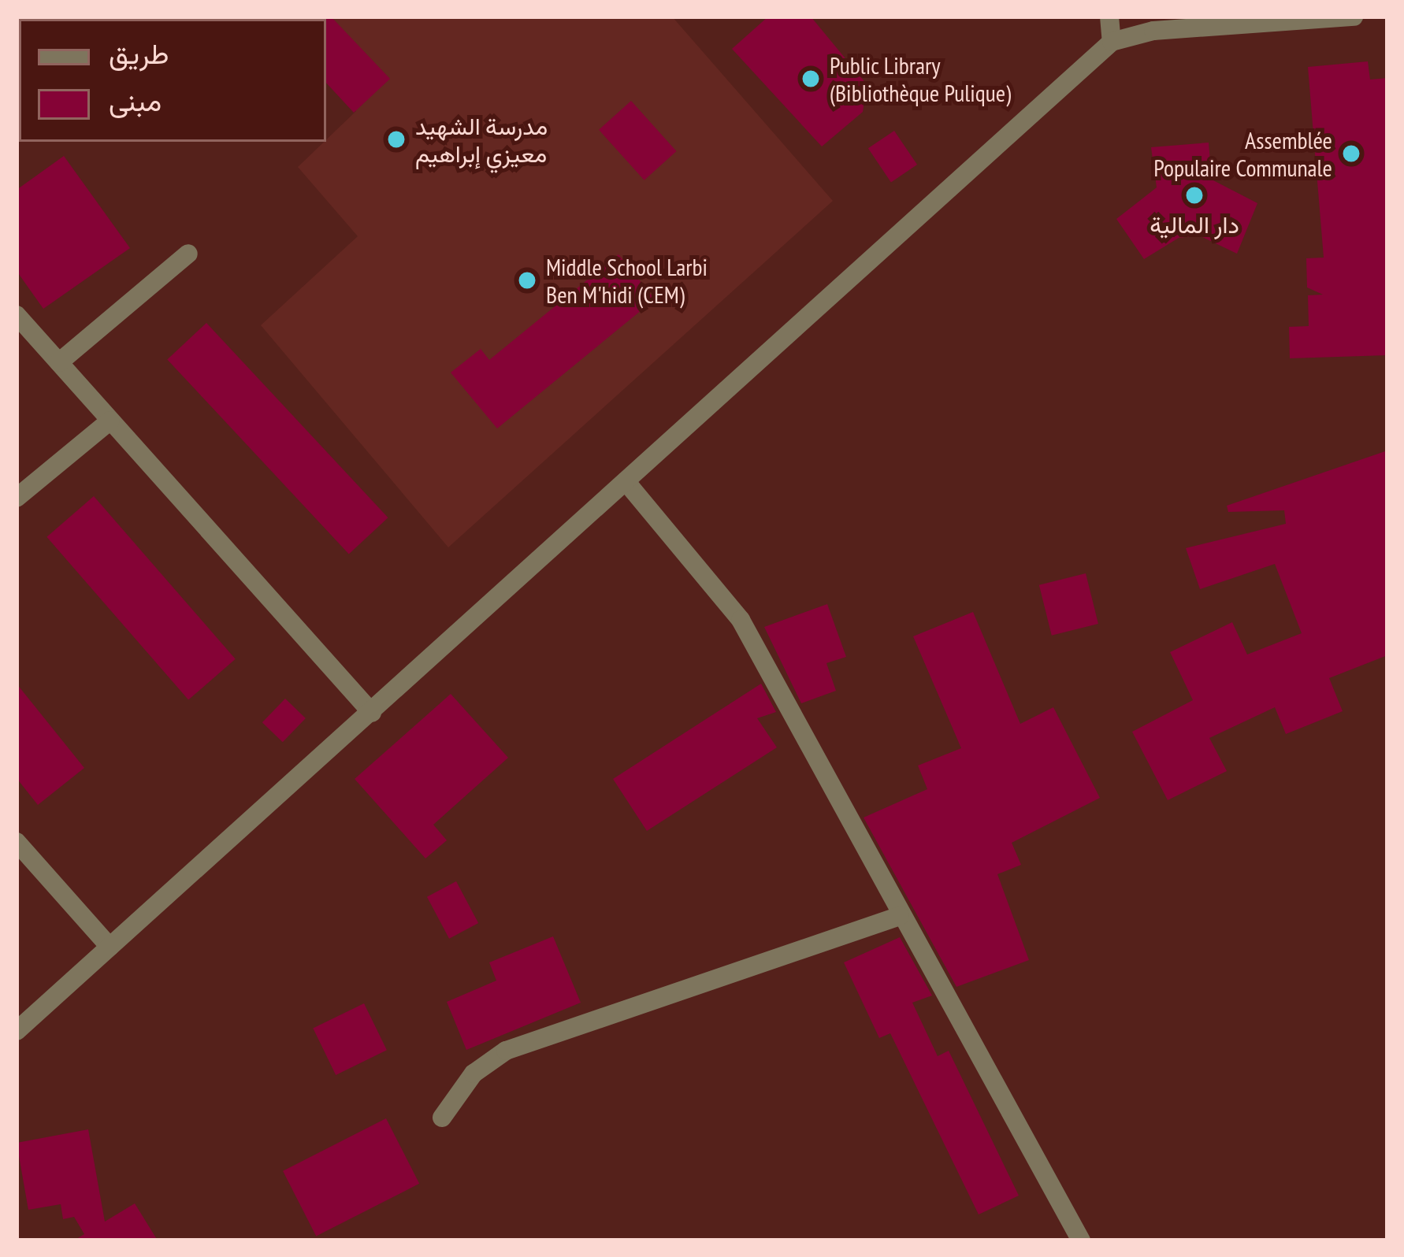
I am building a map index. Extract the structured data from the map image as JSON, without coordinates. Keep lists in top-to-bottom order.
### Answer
{
  "places": [
    "Public Library (Bibliothèque Pulique)",
    "مدرسة الشهيد معيزي إبراهيم",
    "Assemblée Populaire Communale",
    "دار المالية",
    "Middle School Larbi Ben M'hidi (CEM)"
  ],
  "legend": ["طريق", "مبنى"]
}
